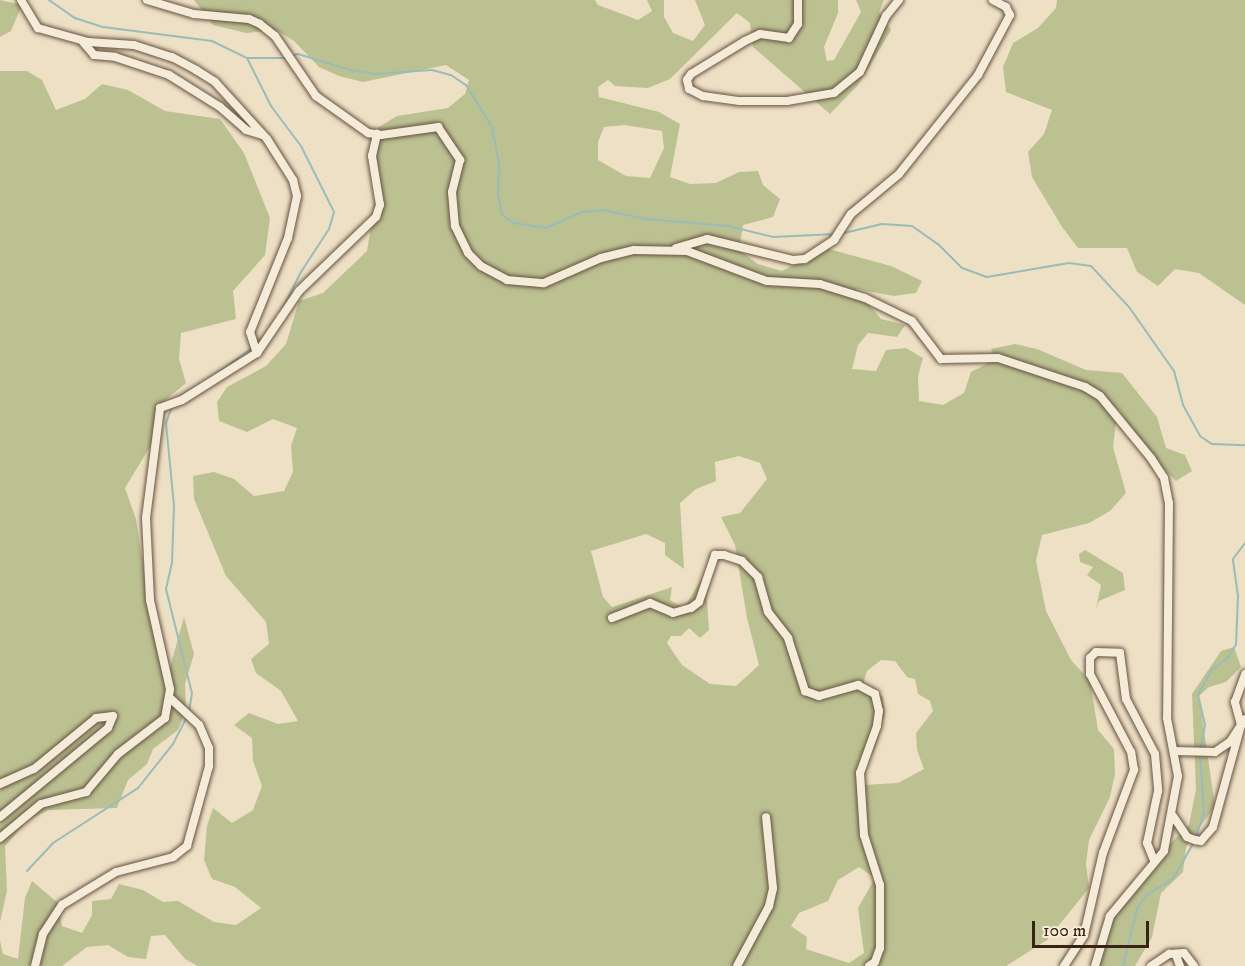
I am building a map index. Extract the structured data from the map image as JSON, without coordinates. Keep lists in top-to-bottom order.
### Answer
{
  "scale_bar": "100 m"
}
